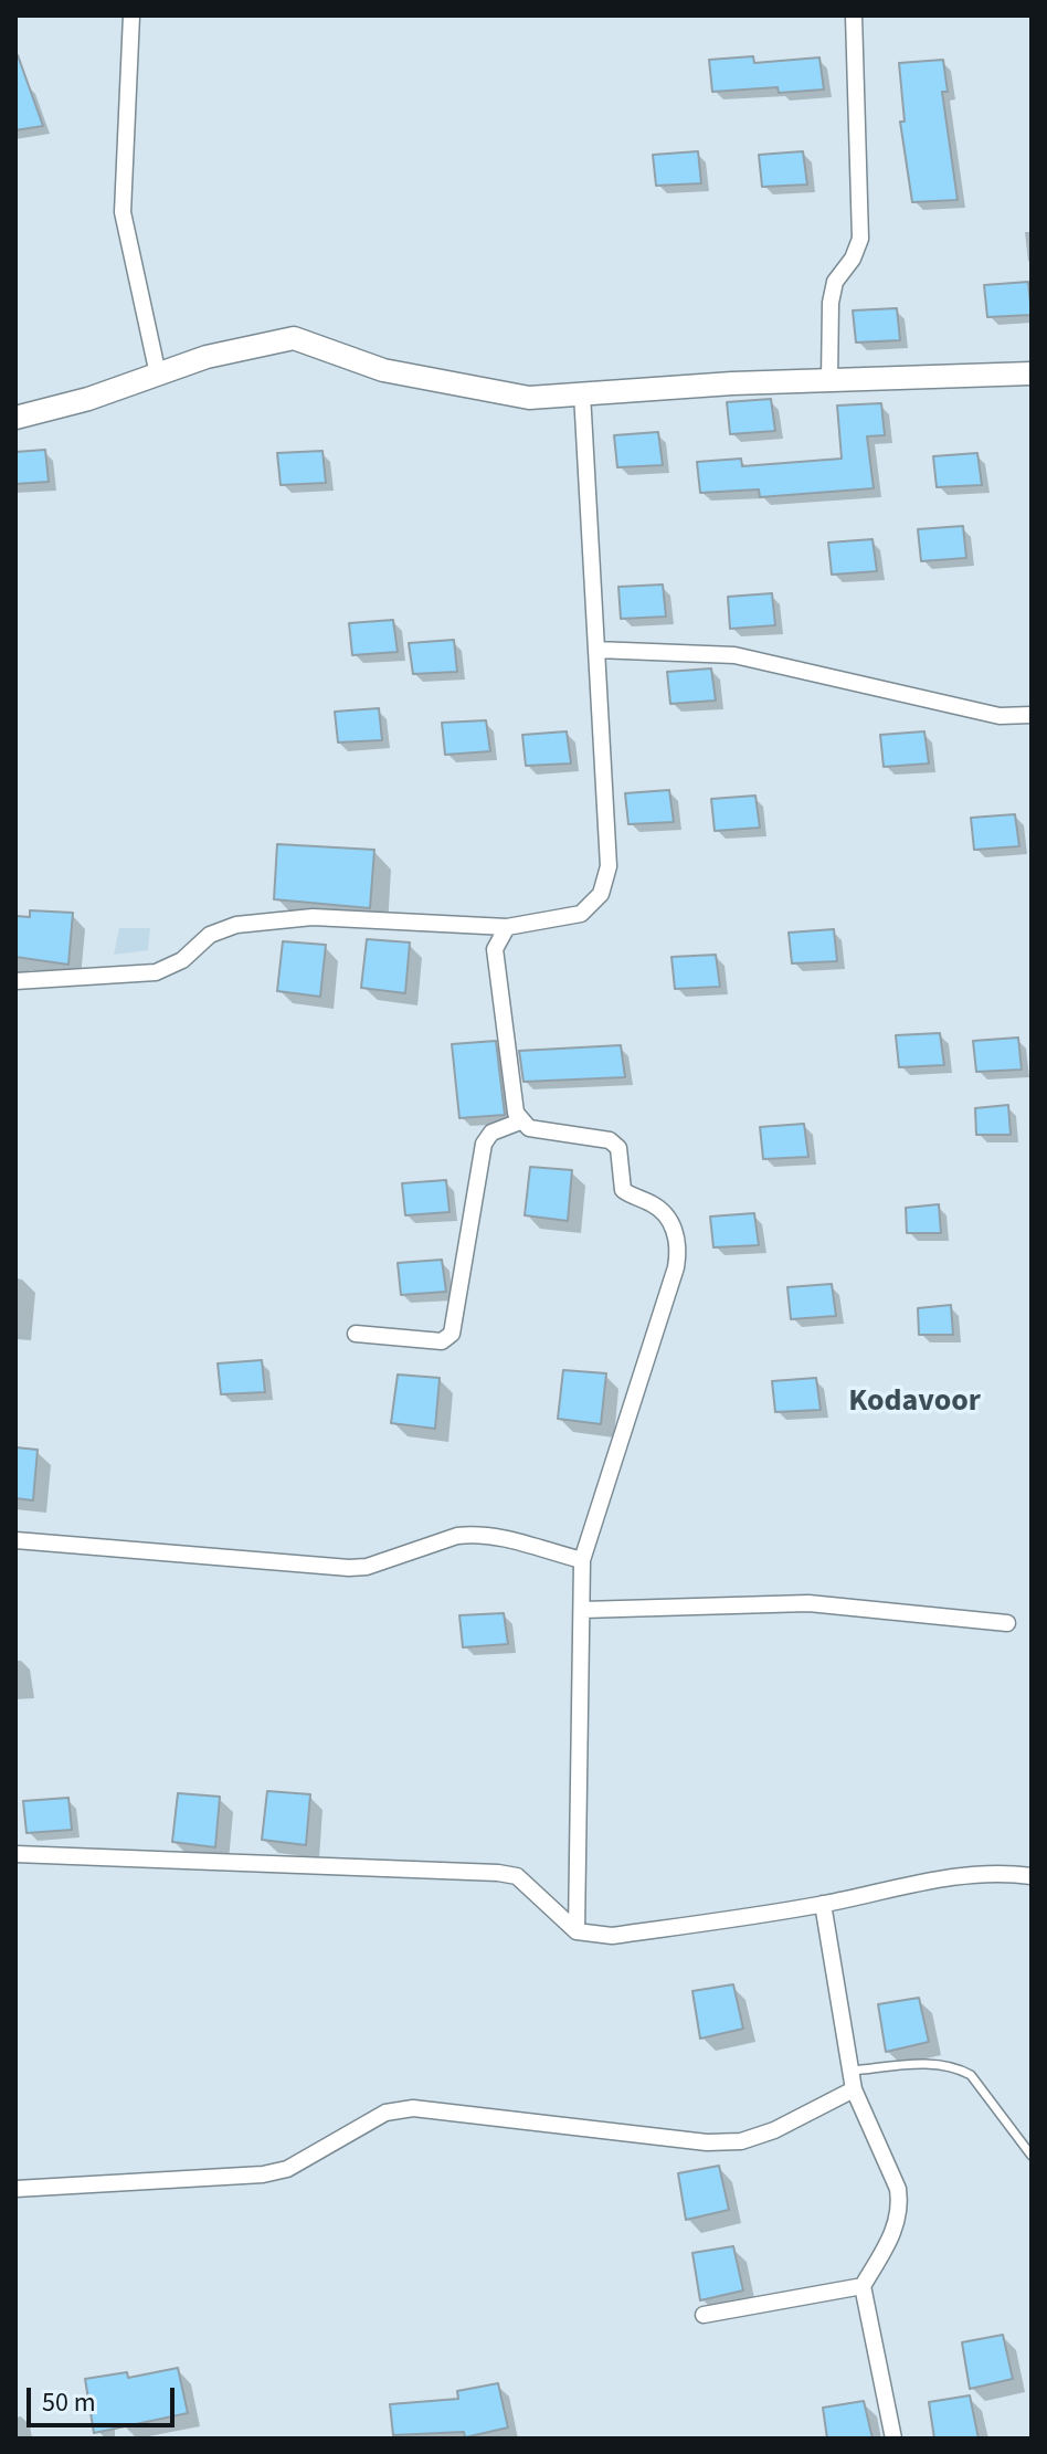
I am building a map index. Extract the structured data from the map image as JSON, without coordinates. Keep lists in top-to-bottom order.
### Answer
{
  "districts": ["Kodavoor"],
  "scale_bar": "50 m"
}
